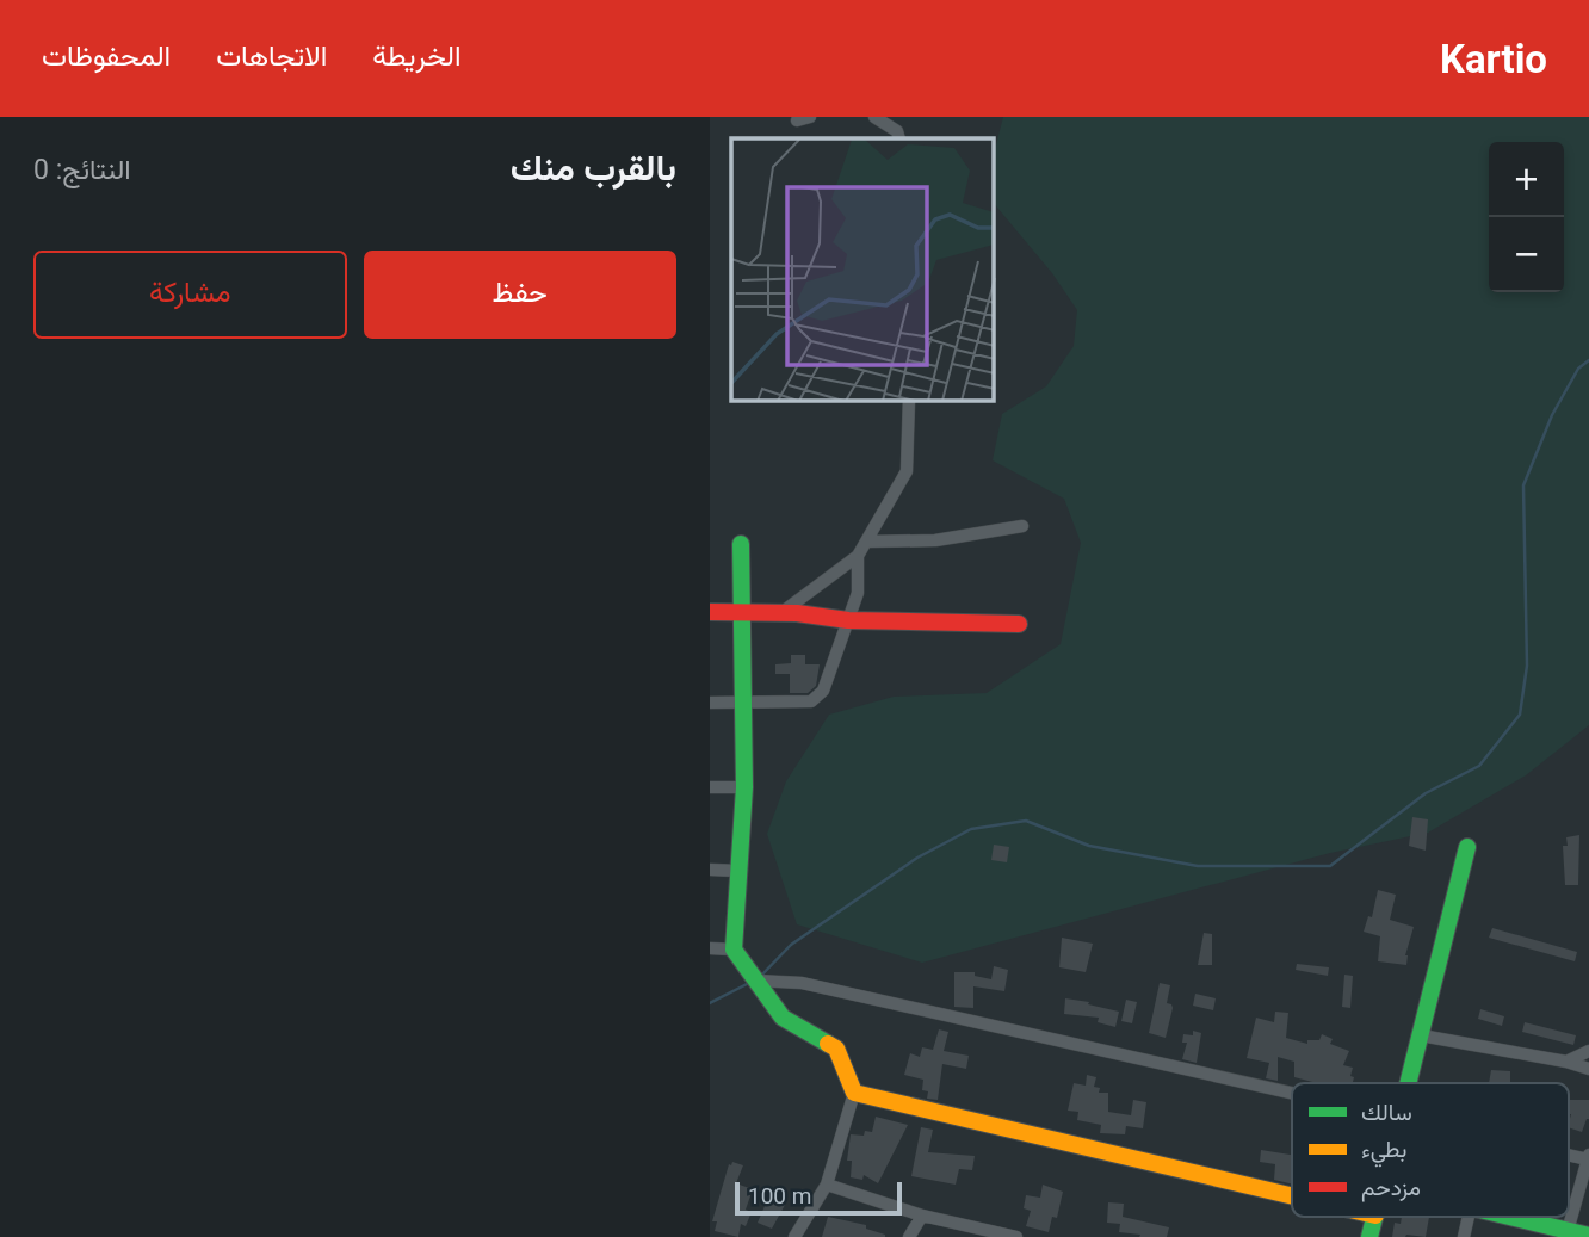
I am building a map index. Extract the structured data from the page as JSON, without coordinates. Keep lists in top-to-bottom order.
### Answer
{
  "legend": ["سالك", "بطيء", "مزدحم"],
  "scale_bar": "100 m",
  "page": {
    "header": "Kartio",
    "nav": ["الخريطة", "الاتجاهات", "المحفوظات"],
    "heading": ["بالقرب منك", "النتائج: 0"],
    "map_buttons": ["+", "−"],
    "buttons": ["حفظ", "مشاركة"],
    "scale": "100 m"
  }
}
